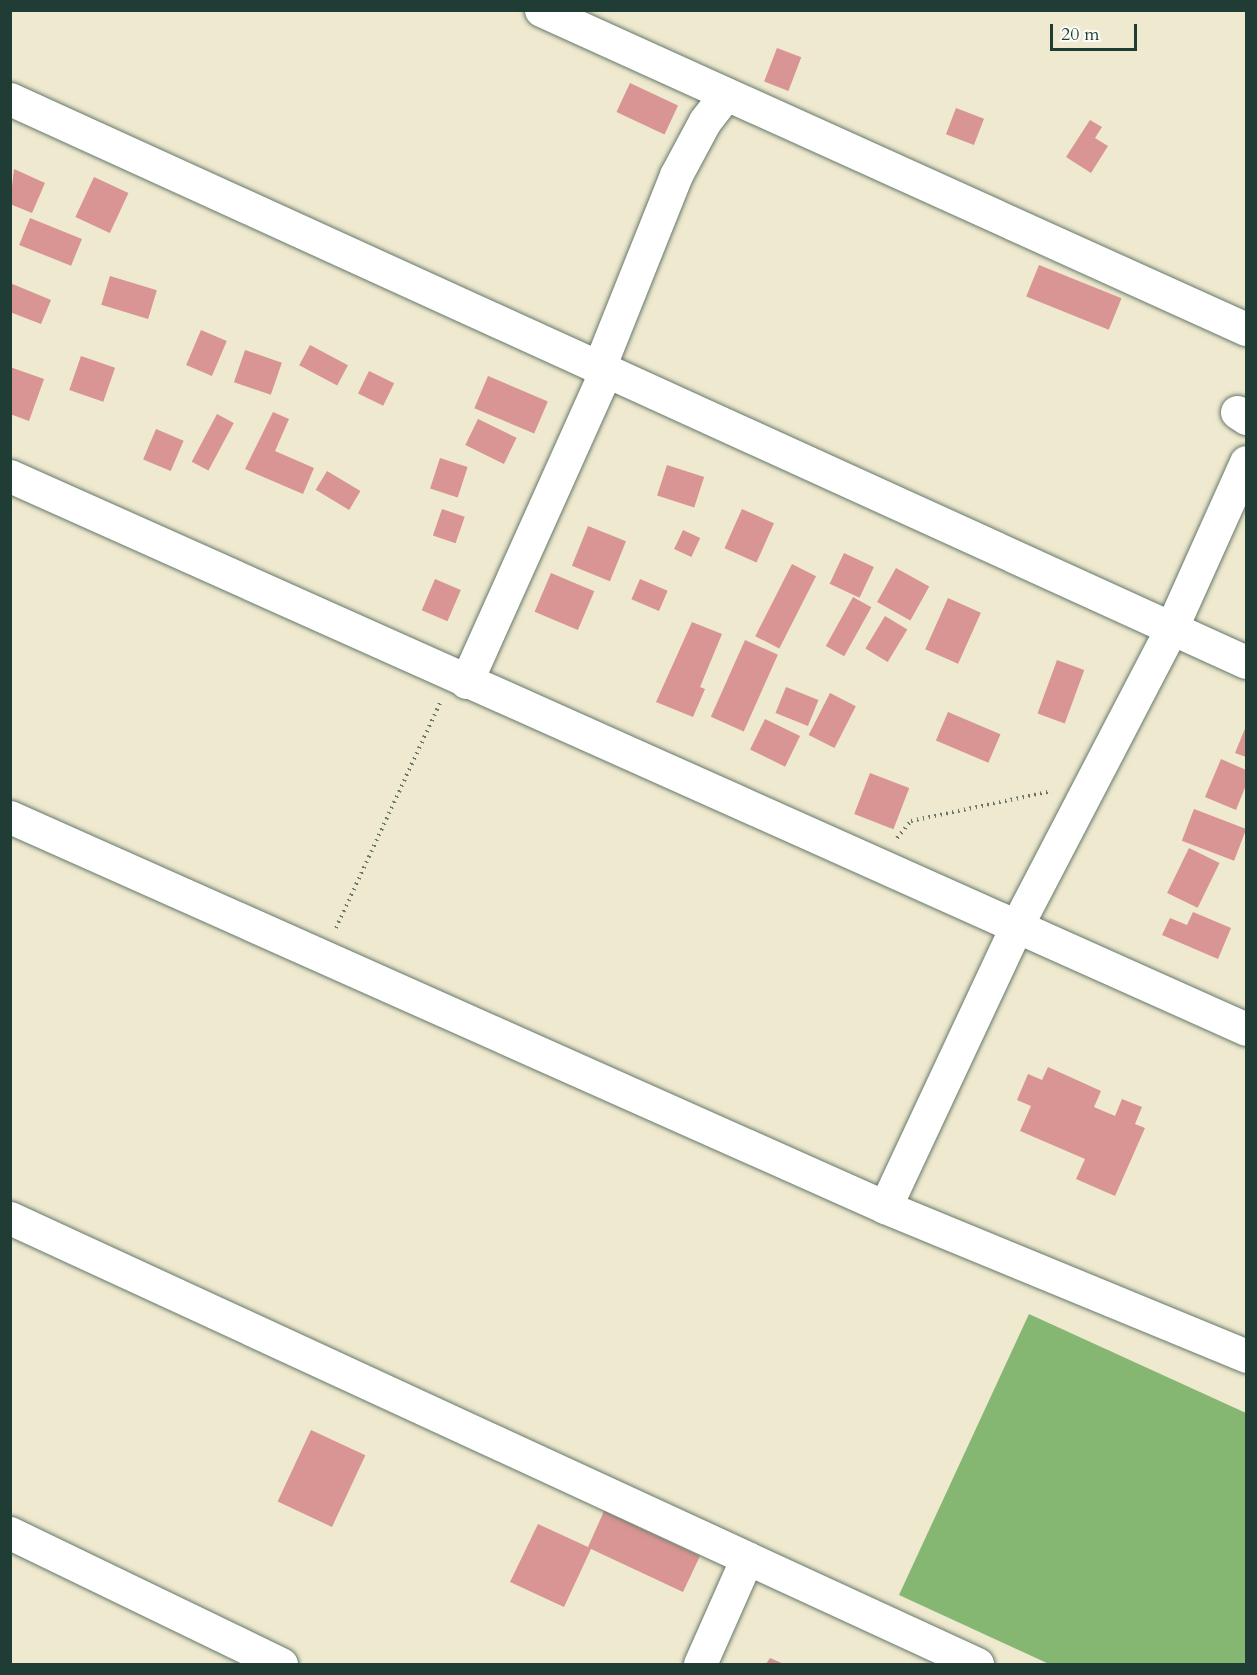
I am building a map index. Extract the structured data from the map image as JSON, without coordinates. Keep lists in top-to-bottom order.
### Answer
{
  "scale_bar": "20 m"
}
